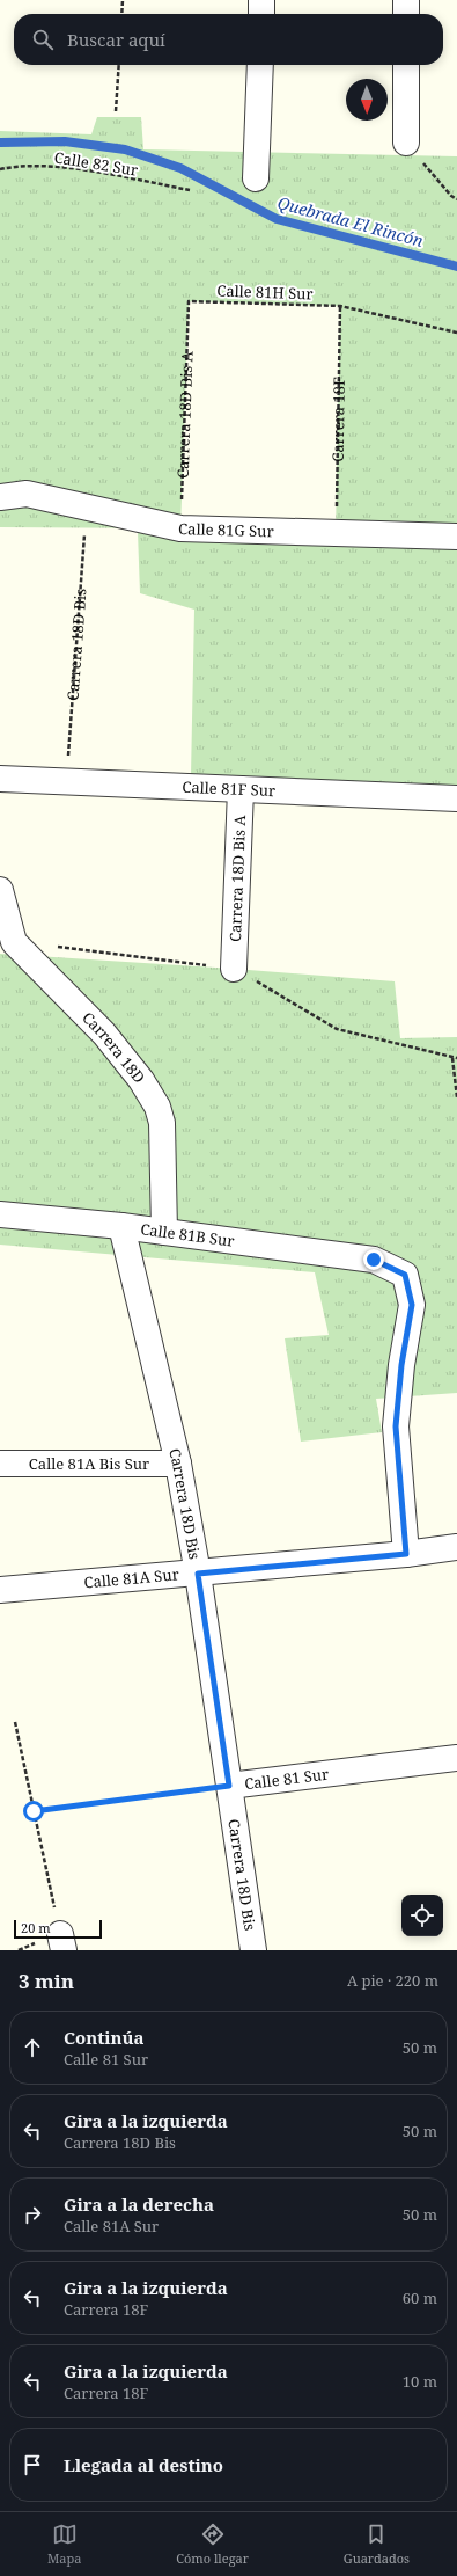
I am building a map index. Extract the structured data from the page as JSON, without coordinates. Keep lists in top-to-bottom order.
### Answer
{
  "streets": {
    "street": [
      "Carrera 18D Bis A",
      "Calle 81G Sur",
      "Carrera 18D Bis",
      "Calle 81F Sur",
      "Carrera 18D",
      "Calle 81B Sur",
      "Calle 81A Bis Sur",
      "Calle 81A Sur",
      "Calle 81 Sur"
    ],
    "path": ["Calle 82 Sur", "Calle 81H Sur", "Carrera 18F"]
  },
  "crossings": [
    ["Calle 81H Sur", "Carrera 18D Bis A"],
    ["Calle 81H Sur", "Carrera 18F"],
    ["Carrera 18D Bis A", "Calle 81G Sur"],
    ["Carrera 18D Bis A", "Calle 81F Sur"],
    ["Carrera 18F", "Calle 81G Sur"],
    ["Calle 81G Sur", "Carrera 18D Bis"],
    ["Carrera 18D Bis", "Calle 81F Sur"],
    ["Carrera 18D Bis", "Calle 81B Sur"],
    ["Carrera 18D Bis", "Calle 81A Bis Sur"],
    ["Carrera 18D Bis", "Calle 81A Sur"],
    ["Carrera 18D Bis", "Calle 81 Sur"],
    ["Carrera 18D", "Calle 81B Sur"],
    ["Calle 81B Sur", "Calle 81A Sur"]
  ],
  "water": ["Quebrada El Rincón"],
  "scale_bar": "20 m",
  "north": "bottom",
  "page": {
    "search": "Buscar aquí",
    "scale": "20 m",
    "heading": ["3 min", "A pie · 220 m"],
    "list": [
      ["Continúa", "Calle 81 Sur", "50 m"],
      ["Gira a la izquierda", "Carrera 18D Bis", "50 m"],
      ["Gira a la derecha", "Calle 81A Sur", "50 m"],
      ["Gira a la izquierda", "Carrera 18F", "60 m"],
      ["Gira a la izquierda", "Carrera 18F", "10 m"],
      "Llegada al destino"
    ],
    "nav": ["Mapa", "Cómo llegar", "Guardados"]
  }
}
